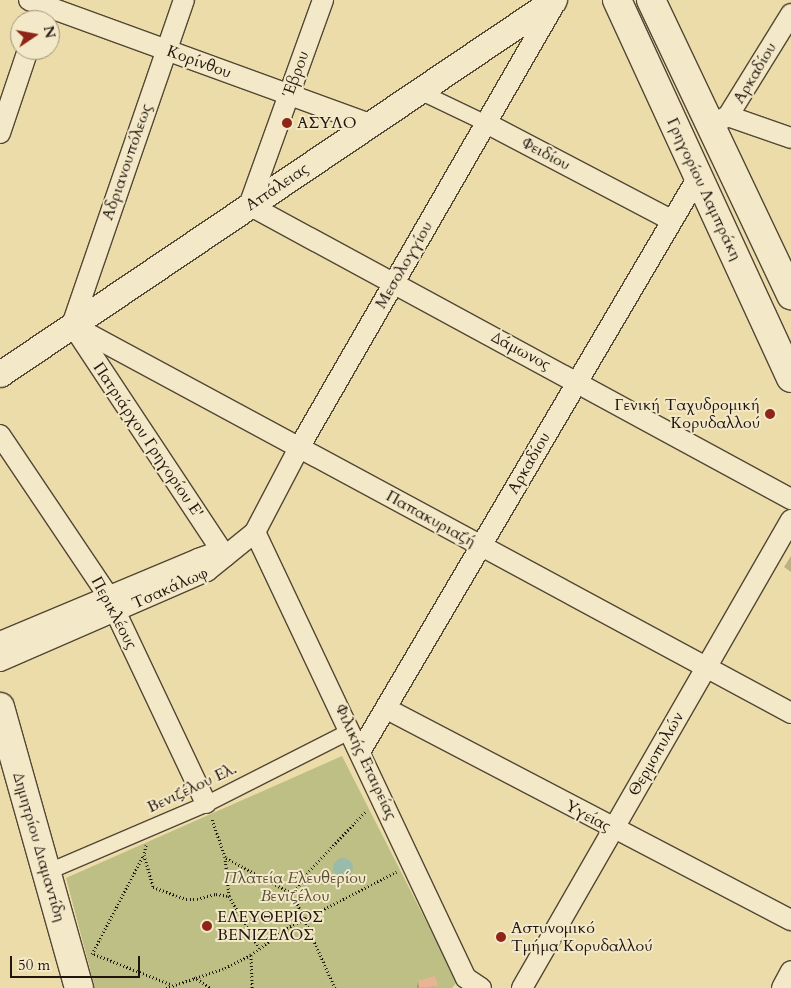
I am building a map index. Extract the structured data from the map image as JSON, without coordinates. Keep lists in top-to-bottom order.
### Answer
{
  "streets": {
    "main road": ["Γρηγορίου Λαμπράκη", "Δημητρίου Διαμαντίδη"],
    "street": [
      "Κορίνθου",
      "Αρκαδίου",
      "Έβρου",
      "Φειδίου",
      "Αδριανουπόλεως",
      "Αττάλειας",
      "Μεσολογγίου",
      "Δάμωνος",
      "Πατριάρχου Γρηγορίου Ε'",
      "Παπακυριαζή",
      "Τσακάλωφ",
      "Περικλέους",
      "Θερμοπυλών",
      "Φιλικής Εταιρείας",
      "Βενιζέλου Ελ.",
      "Υγείας"
    ]
  },
  "crossings": [
    ["Κορίνθου", "Έβρου"],
    ["Κορίνθου", "Αδριανουπόλεως"],
    ["Κορίνθου", "Αττάλειας"],
    ["Αρκαδίου", "Φειδίου"],
    ["Αρκαδίου", "Γρηγορίου Λαμπράκη"],
    ["Αρκαδίου", "Δάμωνος"],
    ["Αρκαδίου", "Παπακυριαζή"],
    ["Αρκαδίου", "Φιλικής Εταιρείας"],
    ["Αρκαδίου", "Υγείας"],
    ["Έβρου", "Αττάλειας"],
    ["Έβρου", "Δάμωνος"],
    ["Φειδίου", "Αττάλειας"],
    ["Φειδίου", "Μεσολογγίου"],
    ["Αδριανουπόλεως", "Αττάλειας"],
    ["Αδριανουπόλεως", "Πατριάρχου Γρηγορίου Ε'"],
    ["Αδριανουπόλεως", "Παπακυριαζή"],
    ["Αττάλειας", "Μεσολογγίου"],
    ["Αττάλειας", "Δάμωνος"],
    ["Αττάλειας", "Πατριάρχου Γρηγορίου Ε'"],
    ["Αττάλειας", "Παπακυριαζή"],
    ["Μεσολογγίου", "Δάμωνος"],
    ["Μεσολογγίου", "Παπακυριαζή"],
    ["Μεσολογγίου", "Τσακάλωφ"],
    ["Μεσολογγίου", "Φιλικής Εταιρείας"],
    ["Πατριάρχου Γρηγορίου Ε'", "Παπακυριαζή"],
    ["Πατριάρχου Γρηγορίου Ε'", "Τσακάλωφ"],
    ["Παπακυριαζή", "Θερμοπυλών"],
    ["Τσακάλωφ", "Περικλέους"],
    ["Τσακάλωφ", "Φιλικής Εταιρείας"],
    ["Περικλέους", "Βενιζέλου Ελ."],
    ["Θερμοπυλών", "Υγείας"],
    ["Φιλικής Εταιρείας", "Βενιζέλου Ελ."],
    ["Βενιζέλου Ελ.", "Δημητρίου Διαμαντίδη"]
  ],
  "parks": ["Πλατεία Ελευθερίου Βενιζέλου"],
  "places": [
    "ΑΣΥΛΟ",
    "Γενική Ταχυδρομική Κορυδαλλού",
    "ΕΛΕΥΘΕΡΙΟΣ ΒΕΝΙΖΕΛΟΣ",
    "Αστυνομικό Τμήμα Κορυδαλλού"
  ],
  "scale_bar": "50 m",
  "north": "right"
}
